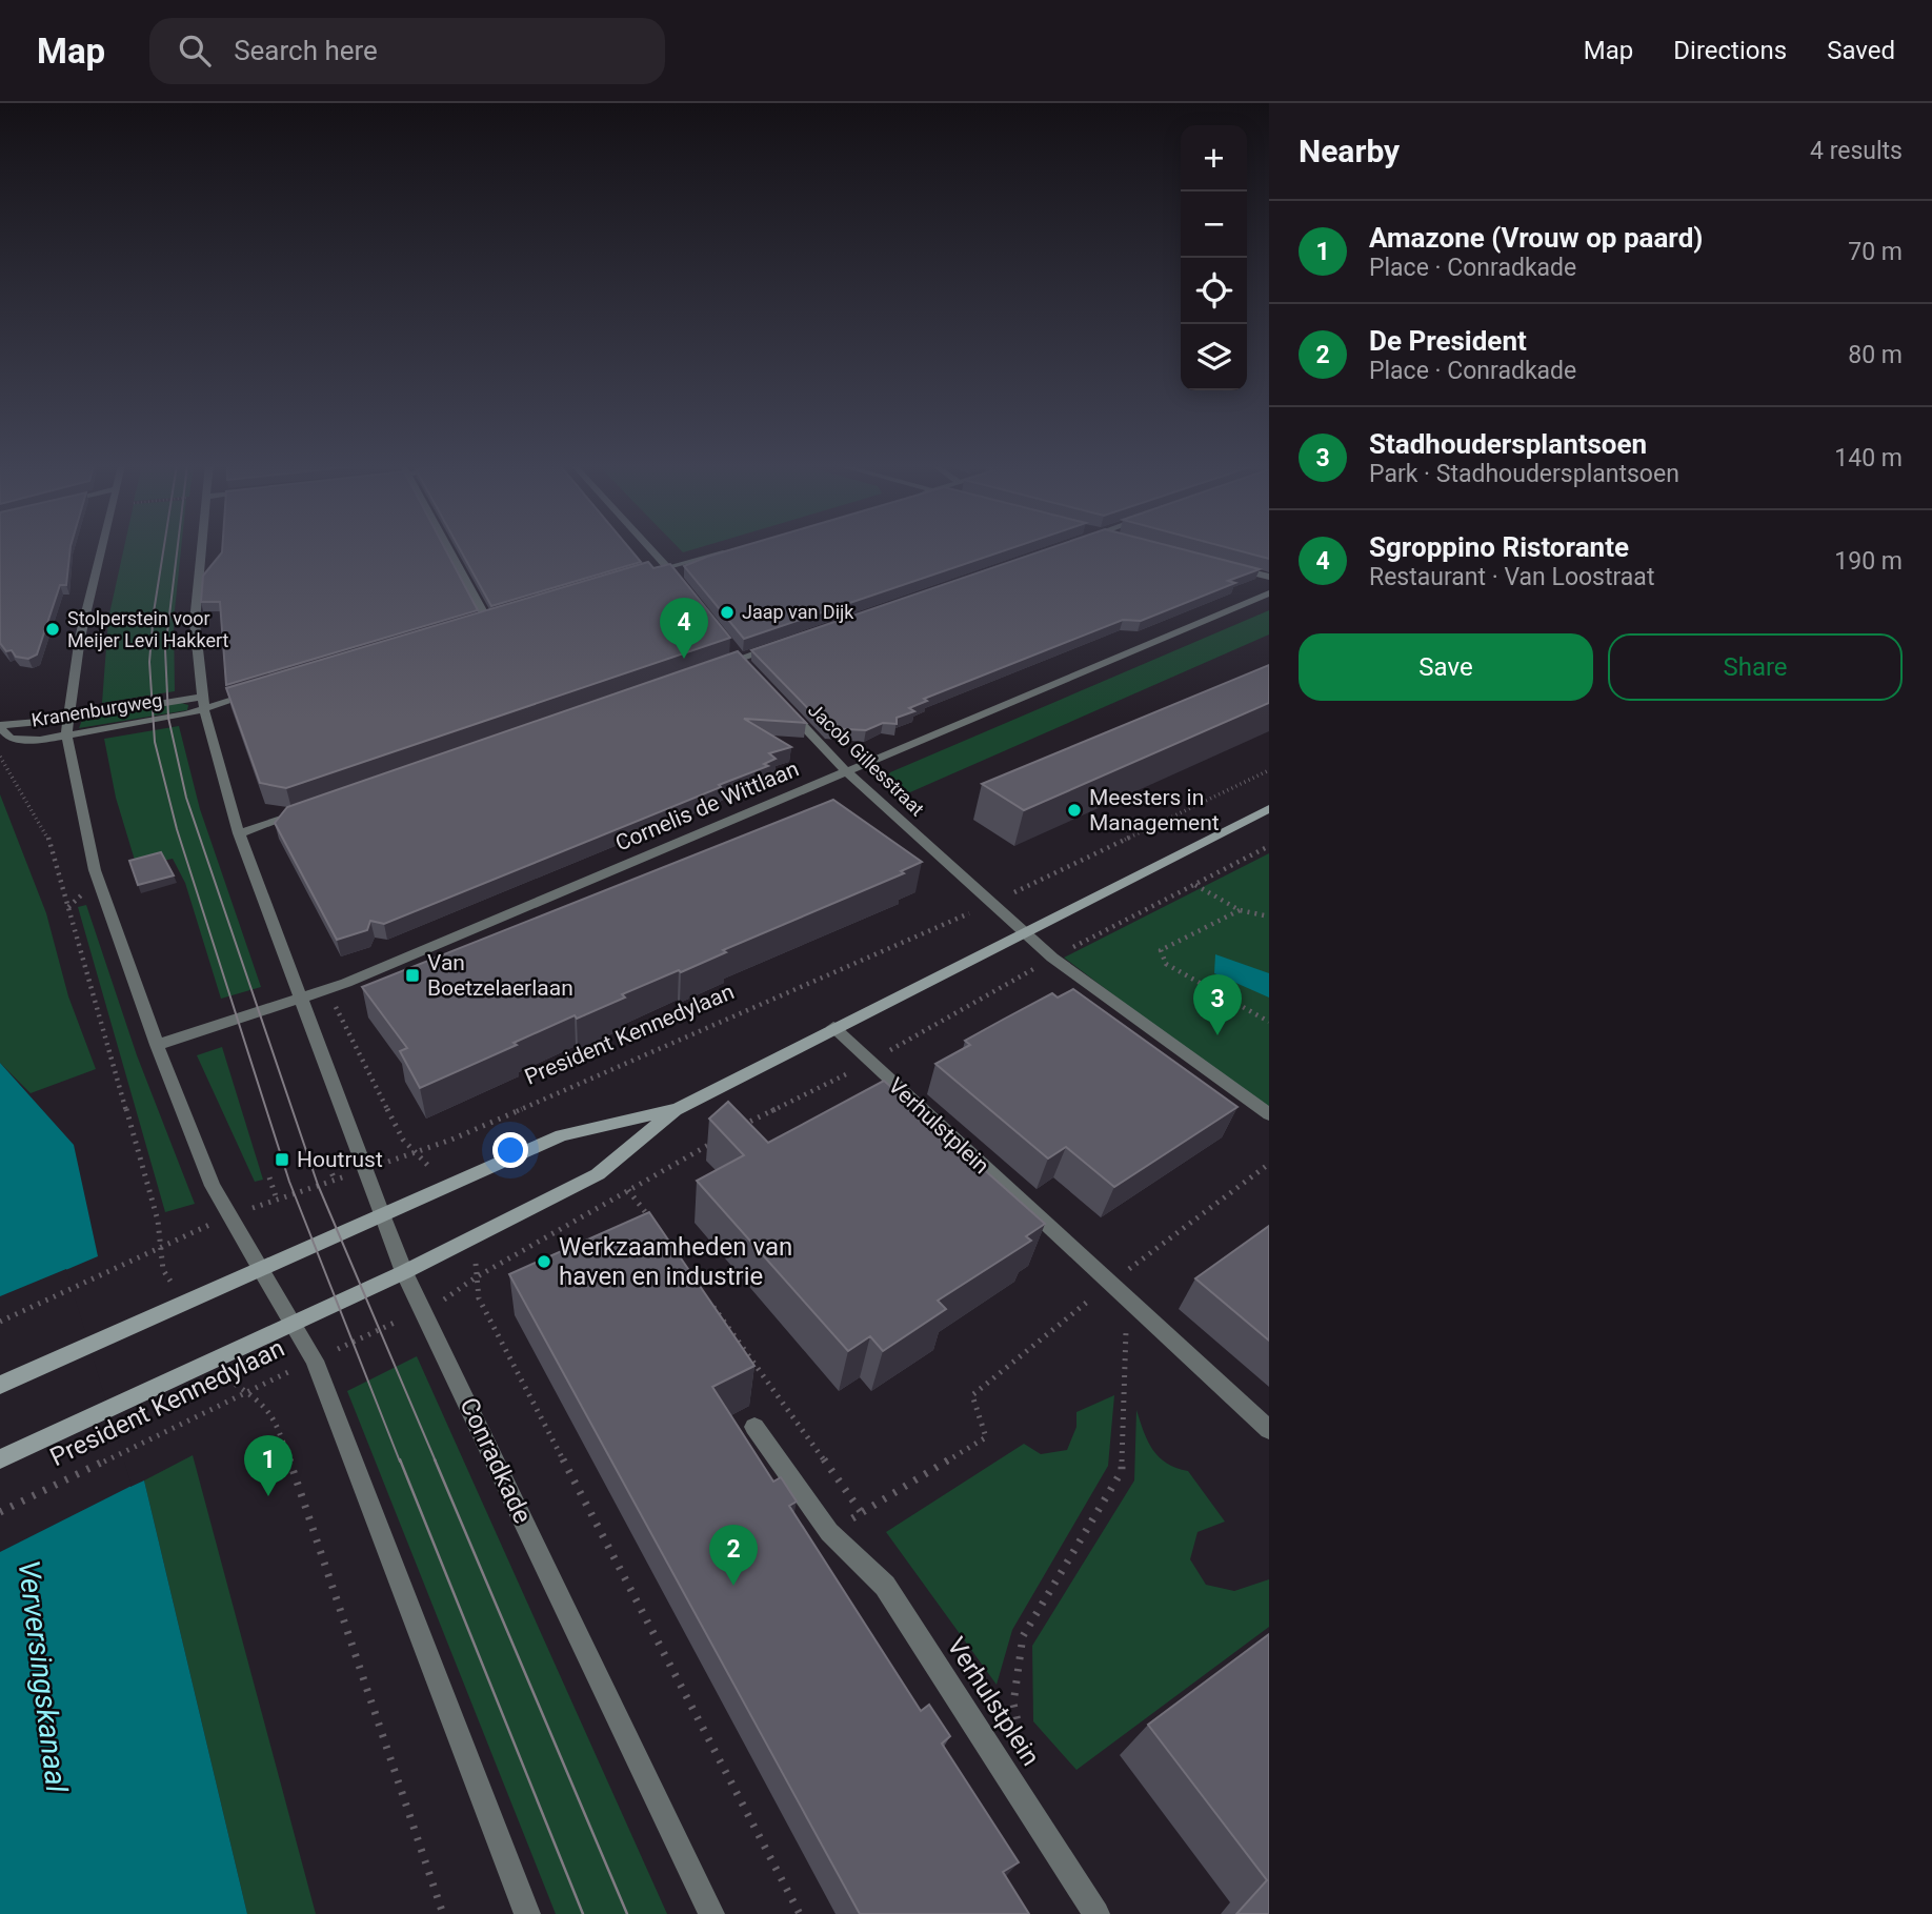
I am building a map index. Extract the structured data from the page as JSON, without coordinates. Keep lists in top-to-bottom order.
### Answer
{
  "streets": {
    "main road": ["President Kennedylaan"],
    "street": [
      "Kranenburgweg",
      "Jacob Gillesstraat",
      "Cornelis de Wittlaan",
      "Verhulstplein",
      "Conradkade"
    ]
  },
  "crossings": [
    ["Jacob Gillesstraat", "Cornelis de Wittlaan"],
    ["Jacob Gillesstraat", "President Kennedylaan"],
    ["Cornelis de Wittlaan", "Conradkade"],
    ["President Kennedylaan", "Verhulstplein"],
    ["President Kennedylaan", "Conradkade"]
  ],
  "water": ["Verversingskanaal"],
  "places": {
    "other": [
      "Jaap van Dijk",
      "Stolperstein voor Meijer Levi Hakkert",
      "Meesters in Management",
      "Werkzaamheden van haven en industrie"
    ],
    "transit": ["Van Boetzelaerlaan", "Houtrust"]
  },
  "page": {
    "header": "Map",
    "search": "Search here",
    "nav": ["Map", "Directions", "Saved"],
    "heading": ["Nearby", "4 results"],
    "map_buttons": ["+", "−"],
    "list": [
      {
        "mark": "1",
        "name": "Amazone (Vrouw op paard)",
        "note": "Place · Conradkade",
        "value": "70 m"
      },
      {
        "mark": "2",
        "name": "De President",
        "note": "Place · Conradkade",
        "value": "80 m"
      },
      {
        "mark": "3",
        "name": "Stadhoudersplantsoen",
        "note": "Park · Stadhoudersplantsoen",
        "value": "140 m"
      },
      {
        "mark": "4",
        "name": "Sgroppino Ristorante",
        "note": "Restaurant · Van Loostraat",
        "value": "190 m"
      }
    ],
    "pins": [
      "4",
      "3",
      "1",
      "2"
    ],
    "buttons": ["Save", "Share"]
  }
}
